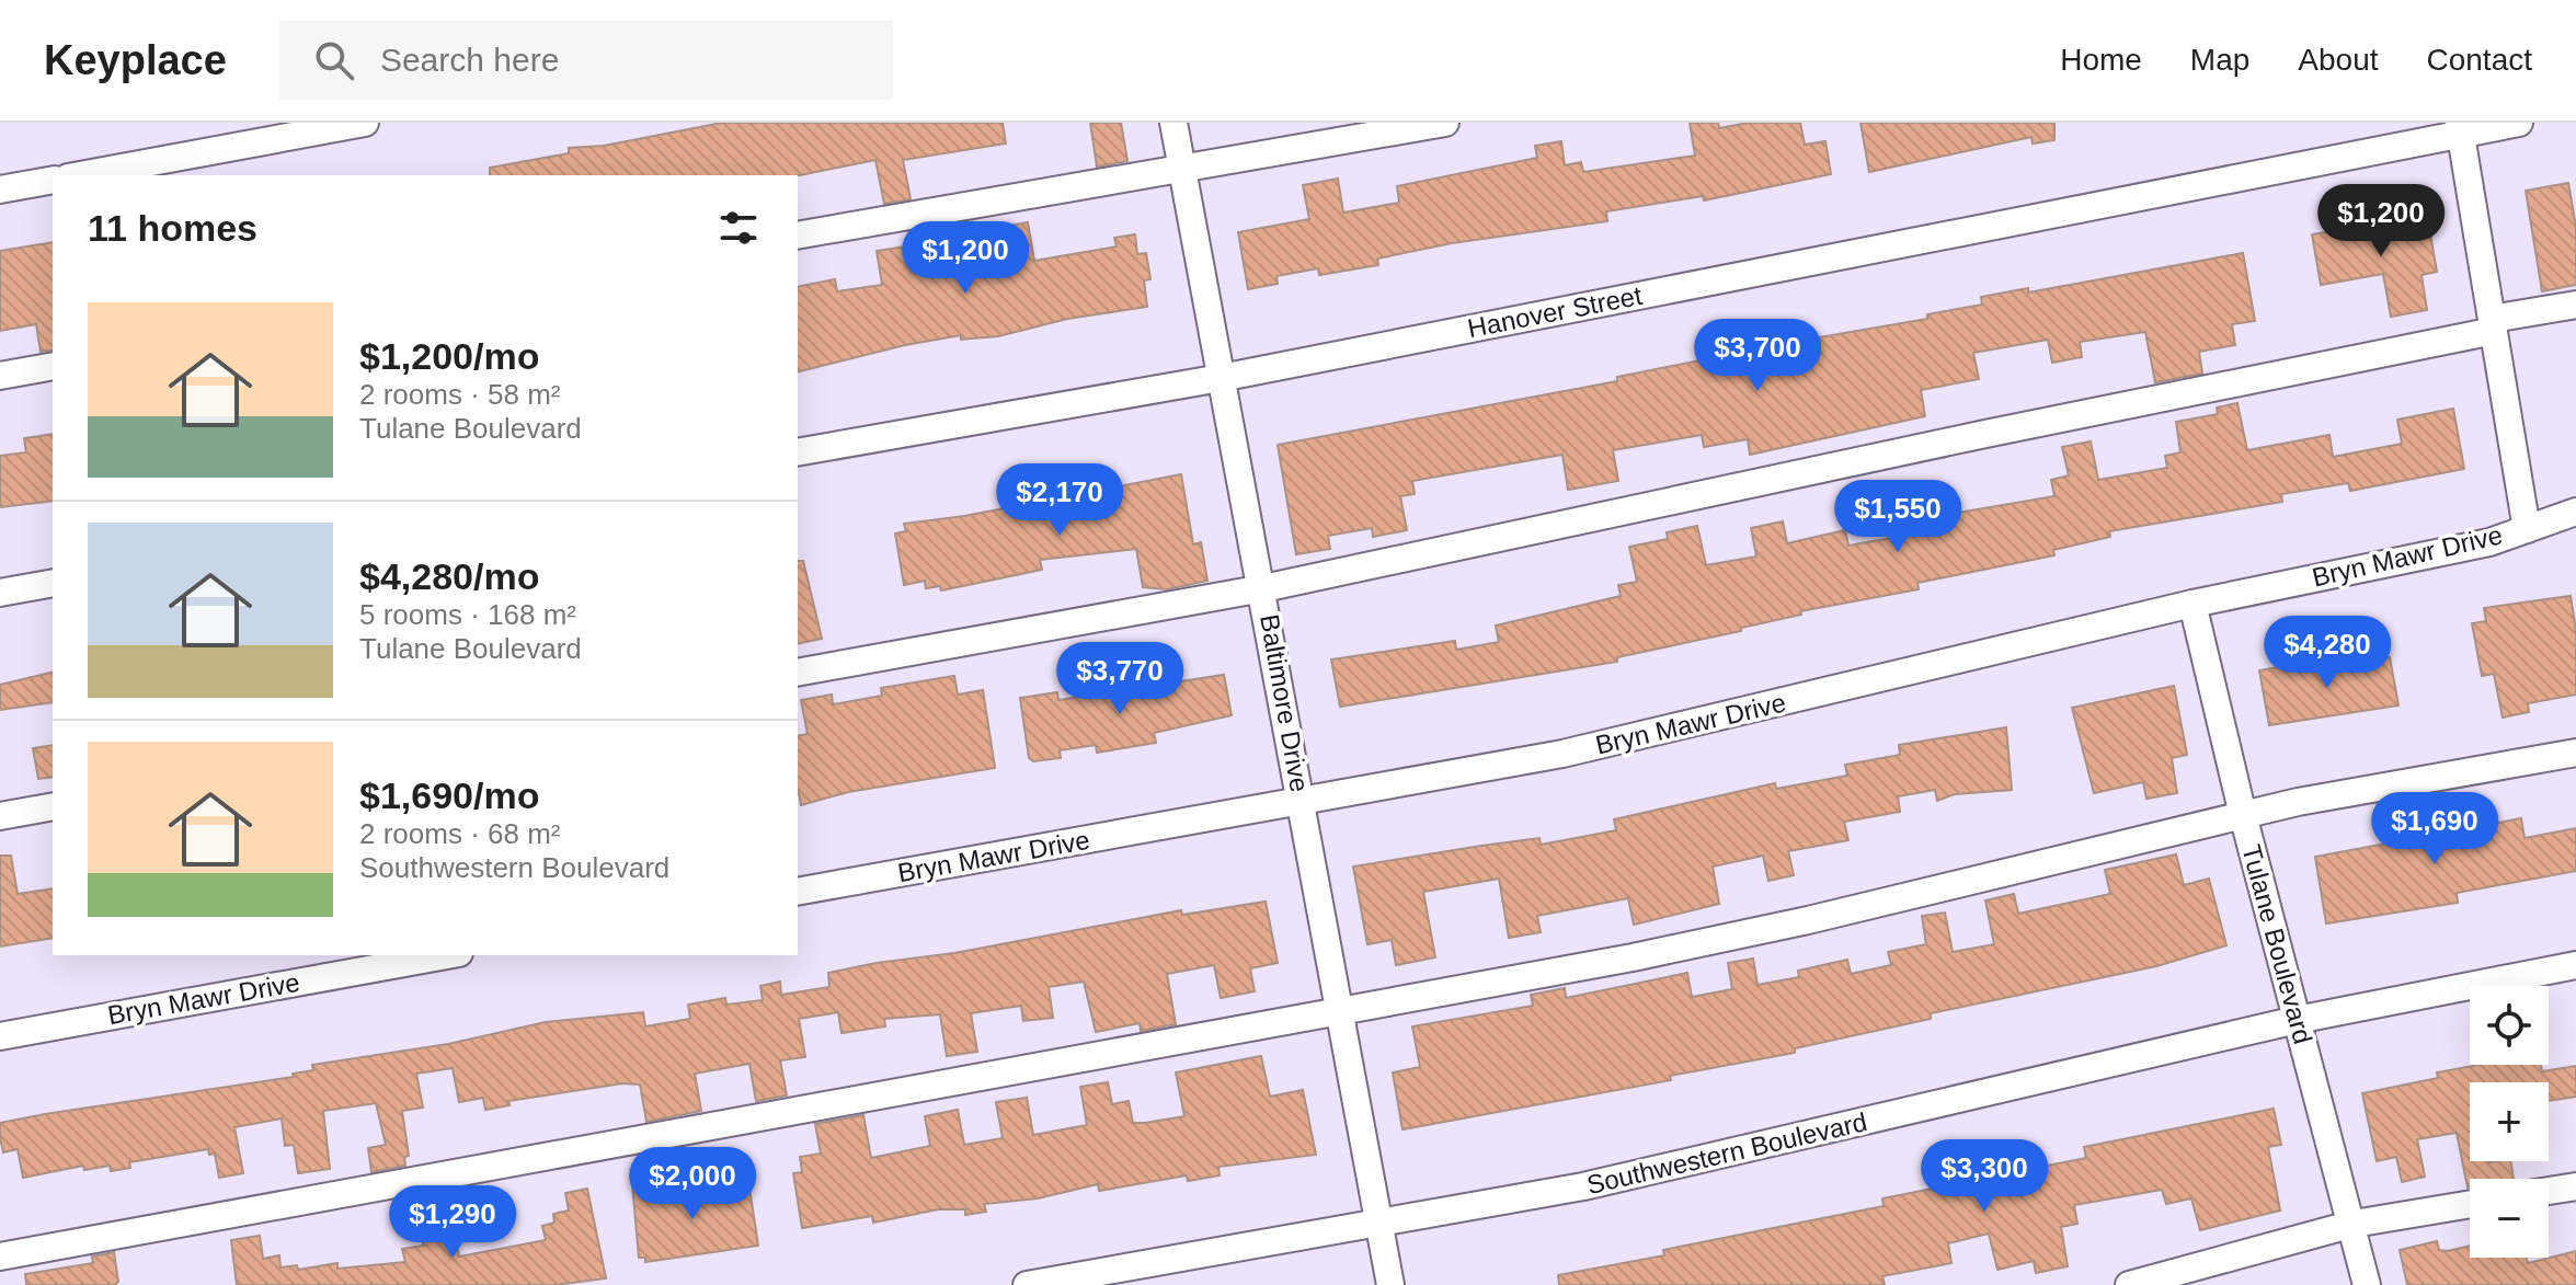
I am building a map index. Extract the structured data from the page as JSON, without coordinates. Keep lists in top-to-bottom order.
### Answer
{
  "streets": {
    "street": [
      "Hanover Street",
      "Bryn Mawr Drive",
      "Baltimore Drive",
      "Tulane Boulevard",
      "Southwestern Boulevard"
    ]
  },
  "crossings": [
    ["Hanover Street", "Baltimore Drive"],
    ["Bryn Mawr Drive", "Baltimore Drive"],
    ["Bryn Mawr Drive", "Tulane Boulevard"],
    ["Baltimore Drive", "Southwestern Boulevard"],
    ["Tulane Boulevard", "Southwestern Boulevard"]
  ],
  "page": {
    "header": "Keyplace",
    "search": "Search here",
    "nav": [
      "Home",
      "Map",
      "About",
      "Contact"
    ],
    "heading": "11 homes",
    "price": [
      "$1,200",
      "$1,200",
      "$3,700",
      "$2,170",
      "$1,550",
      "$4,280",
      "$3,770",
      "$1,690",
      "$3,300",
      "$2,000",
      "$1,290"
    ],
    "list": [
      {
        "name": "$1,200/mo",
        "note": "2 rooms · 58 m² · Tulane Boulevard"
      },
      {
        "name": "$4,280/mo",
        "note": "5 rooms · 168 m² · Tulane Boulevard"
      },
      {
        "name": "$1,690/mo",
        "note": "2 rooms · 68 m² · Southwestern Boulevard"
      }
    ],
    "map_buttons": ["+", "−"]
  }
}
